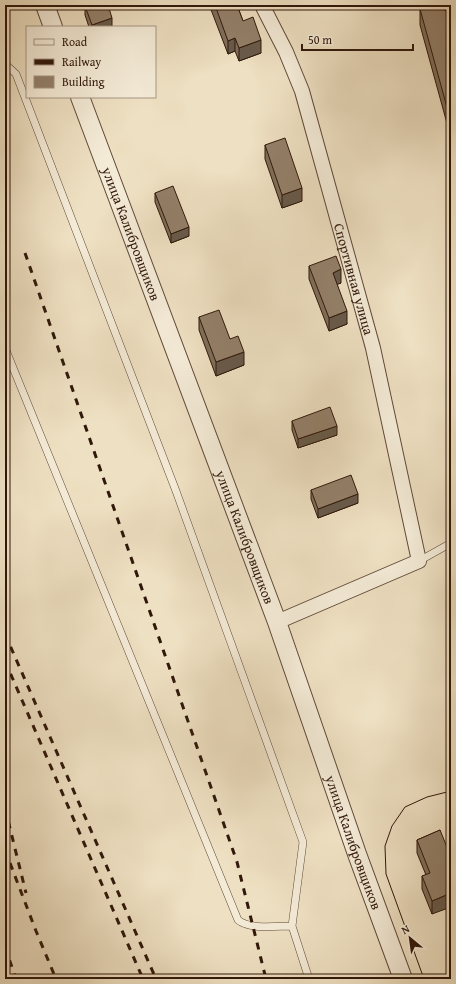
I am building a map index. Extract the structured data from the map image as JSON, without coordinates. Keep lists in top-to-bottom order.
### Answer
{
  "streets": {
    "street": ["улица Калибровщиков", "Спортивная улица"]
  },
  "legend": ["Road", "Railway", "Building"],
  "scale_bar": "50 m",
  "north": "top left"
}
